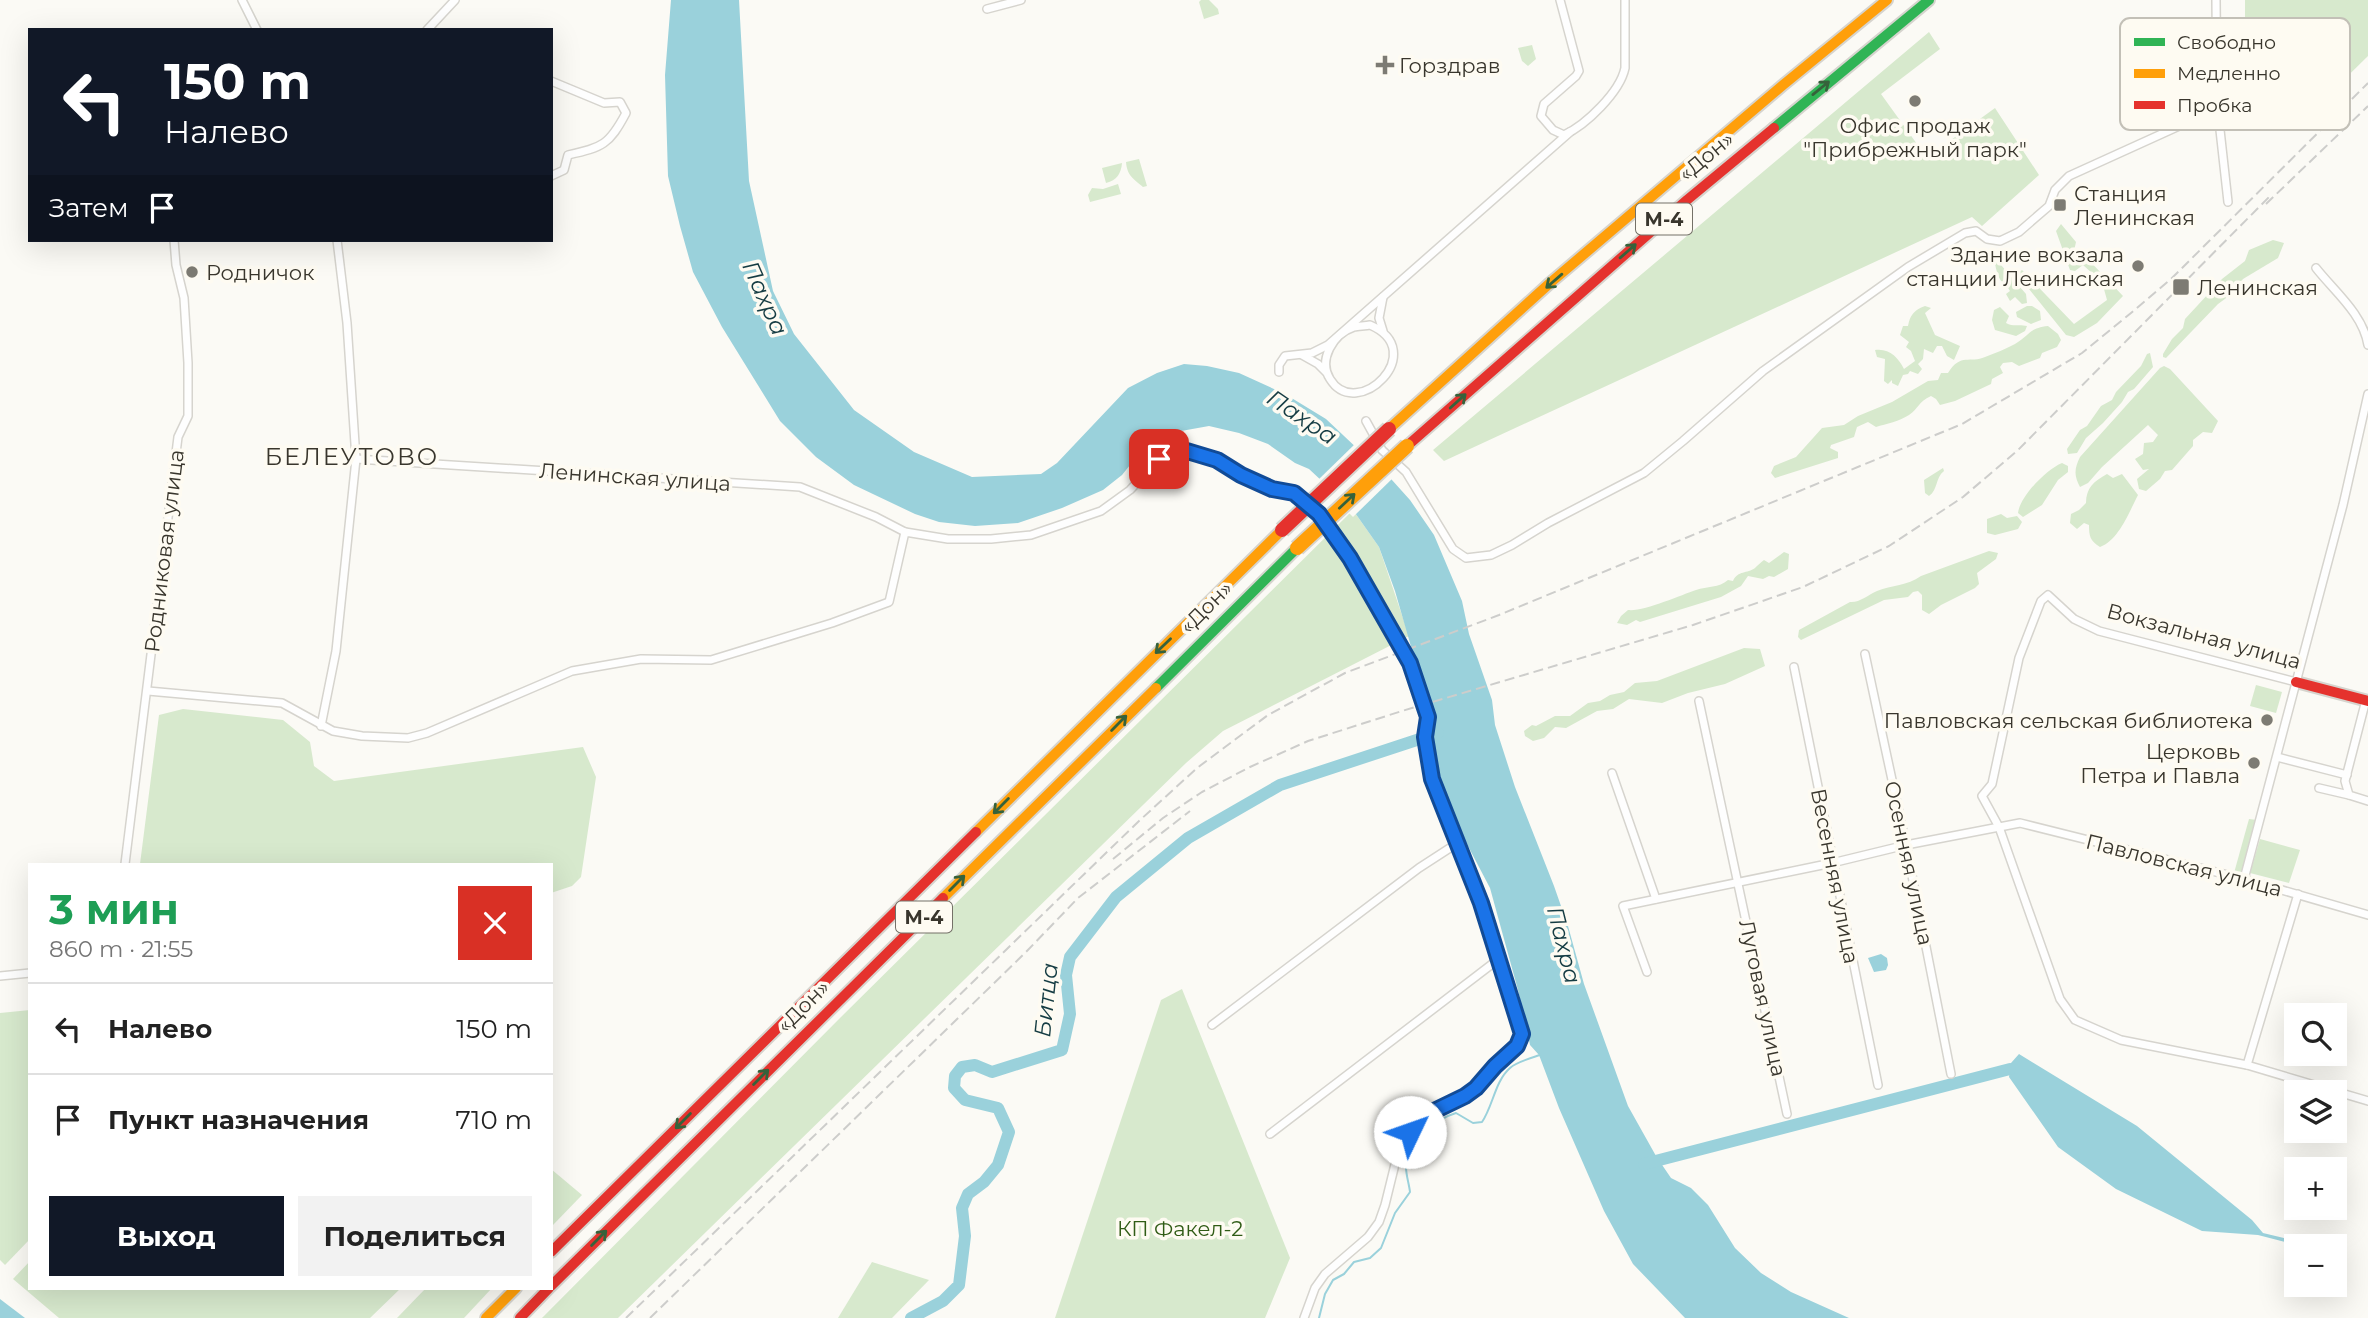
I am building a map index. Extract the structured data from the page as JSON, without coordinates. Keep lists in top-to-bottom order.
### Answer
{
  "streets": {
    "main road": ["«Дон»", "М-4", "Вокзальная улица"],
    "street": [
      "Ленинская улица",
      "Родниковая улица",
      "Осенняя улица",
      "Павловская улица",
      "Весенняя улица",
      "Луговая улица"
    ]
  },
  "crossings": [
    ["Вокзальная улица", "Павловская улица"]
  ],
  "districts": ["БЕЛЕУТОВО"],
  "water": ["Пахра", "Битца"],
  "parks": ["КП Факел-2"],
  "places": {
    "health": ["Горздрав"],
    "other": [
      "Офис продаж \"Прибрежный парк\"",
      "Здание вокзала станции Ленинская",
      "Родничок",
      "Павловская сельская библиотека",
      "Церковь Петра и Павла"
    ],
    "transit": ["Станция Ленинская", "Ленинская"]
  },
  "legend": ["Свободно", "Медленно", "Пробка"],
  "page": {
    "turn": ["150 m", "Налево"],
    "then": "Затем",
    "heading": ["3 мин", "860 m · 21:55"],
    "list": [
      {
        "name": "Налево",
        "value": "150 m"
      },
      {
        "name": "Пункт назначения",
        "value": "710 m"
      }
    ],
    "map_buttons": ["+", "−"],
    "buttons": ["Выход", "Поделиться"]
  }
}
